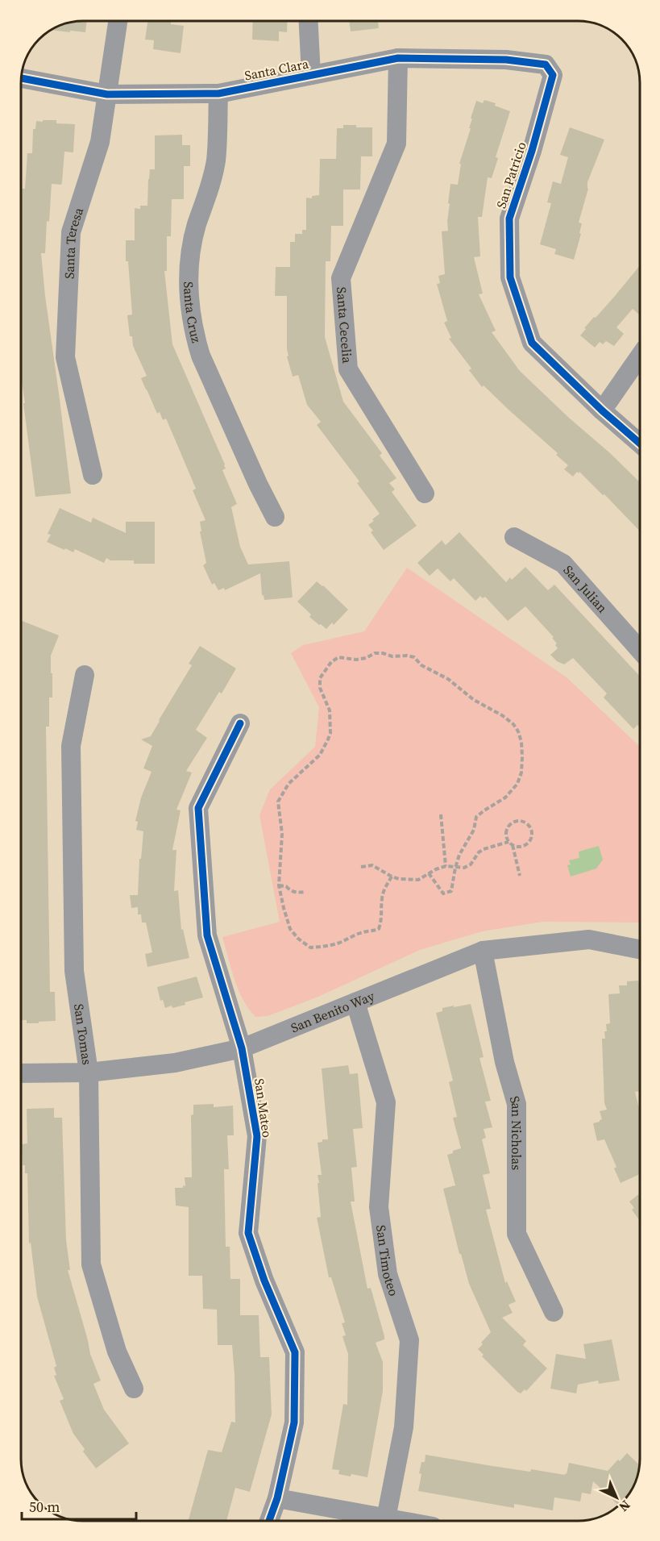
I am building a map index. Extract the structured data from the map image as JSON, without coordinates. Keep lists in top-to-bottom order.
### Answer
{
  "streets": {
    "street": [
      "Santa Clara",
      "San Patricio",
      "Santa Teresa",
      "Santa Cruz",
      "Santa Cecelia",
      "San Julian",
      "San Benito Way",
      "San Tomas",
      "San Mateo",
      "San Nicholas",
      "San Timoteo"
    ]
  },
  "crossings": [
    ["Santa Clara", "San Patricio"],
    ["Santa Clara", "Santa Teresa"],
    ["Santa Clara", "Santa Cruz"],
    ["Santa Clara", "Santa Cecelia"],
    ["San Benito Way", "San Tomas"],
    ["San Benito Way", "San Mateo"],
    ["San Benito Way", "San Nicholas"],
    ["San Benito Way", "San Timoteo"]
  ],
  "scale_bar": "50 m",
  "north": "bottom right"
}
